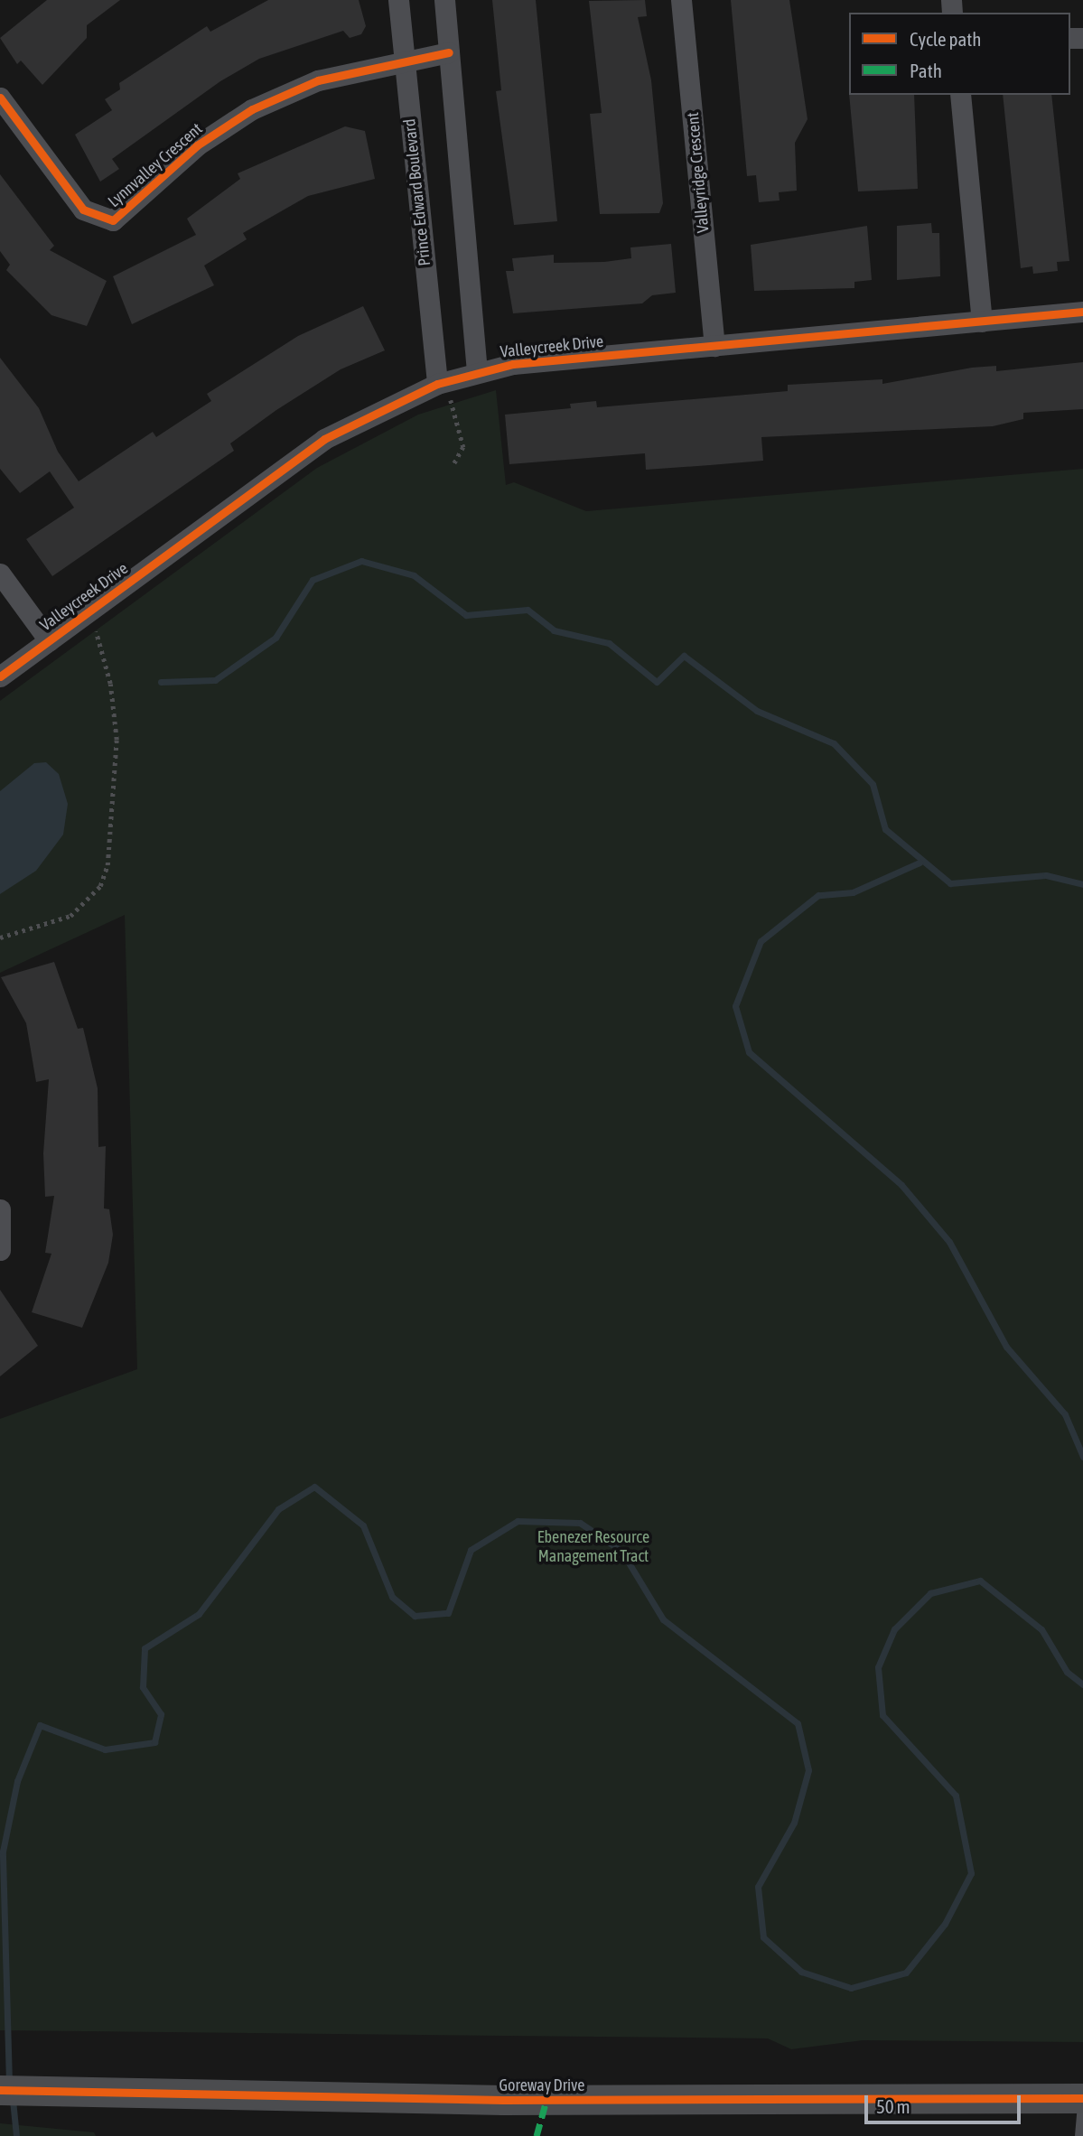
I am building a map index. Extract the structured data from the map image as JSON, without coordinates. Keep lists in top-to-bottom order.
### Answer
{
  "streets": {
    "street": [
      "Lynnvalley Crescent",
      "Valleyridge Crescent",
      "Prince Edward Boulevard",
      "Valleycreek Drive",
      "Goreway Drive"
    ]
  },
  "crossings": [
    ["Lynnvalley Crescent", "Prince Edward Boulevard"],
    ["Valleyridge Crescent", "Valleycreek Drive"],
    ["Prince Edward Boulevard", "Valleycreek Drive"]
  ],
  "parks": ["Ebenezer Resource Management Tract"],
  "legend": ["Cycle path", "Path"],
  "scale_bar": "50 m"
}
